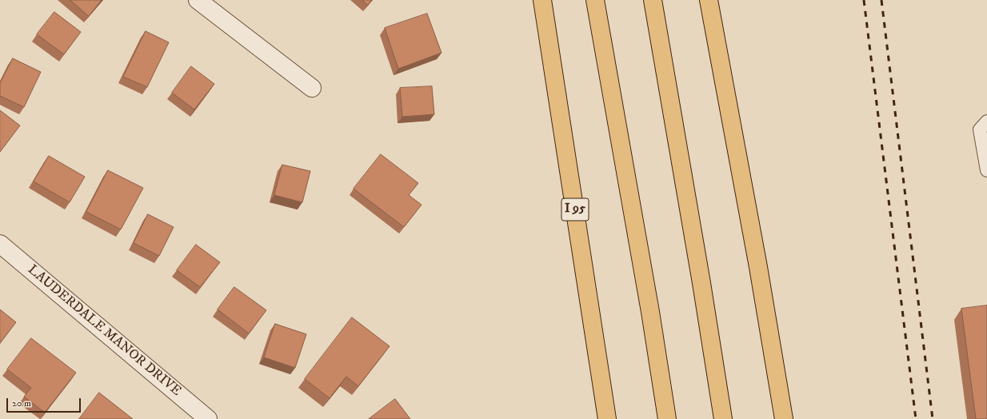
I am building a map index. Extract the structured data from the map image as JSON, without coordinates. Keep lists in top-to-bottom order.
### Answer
{
  "streets": {
    "highway": ["I 95"],
    "street": ["LAUDERDALE MANOR DRIVE"]
  },
  "scale_bar": "20 m"
}
